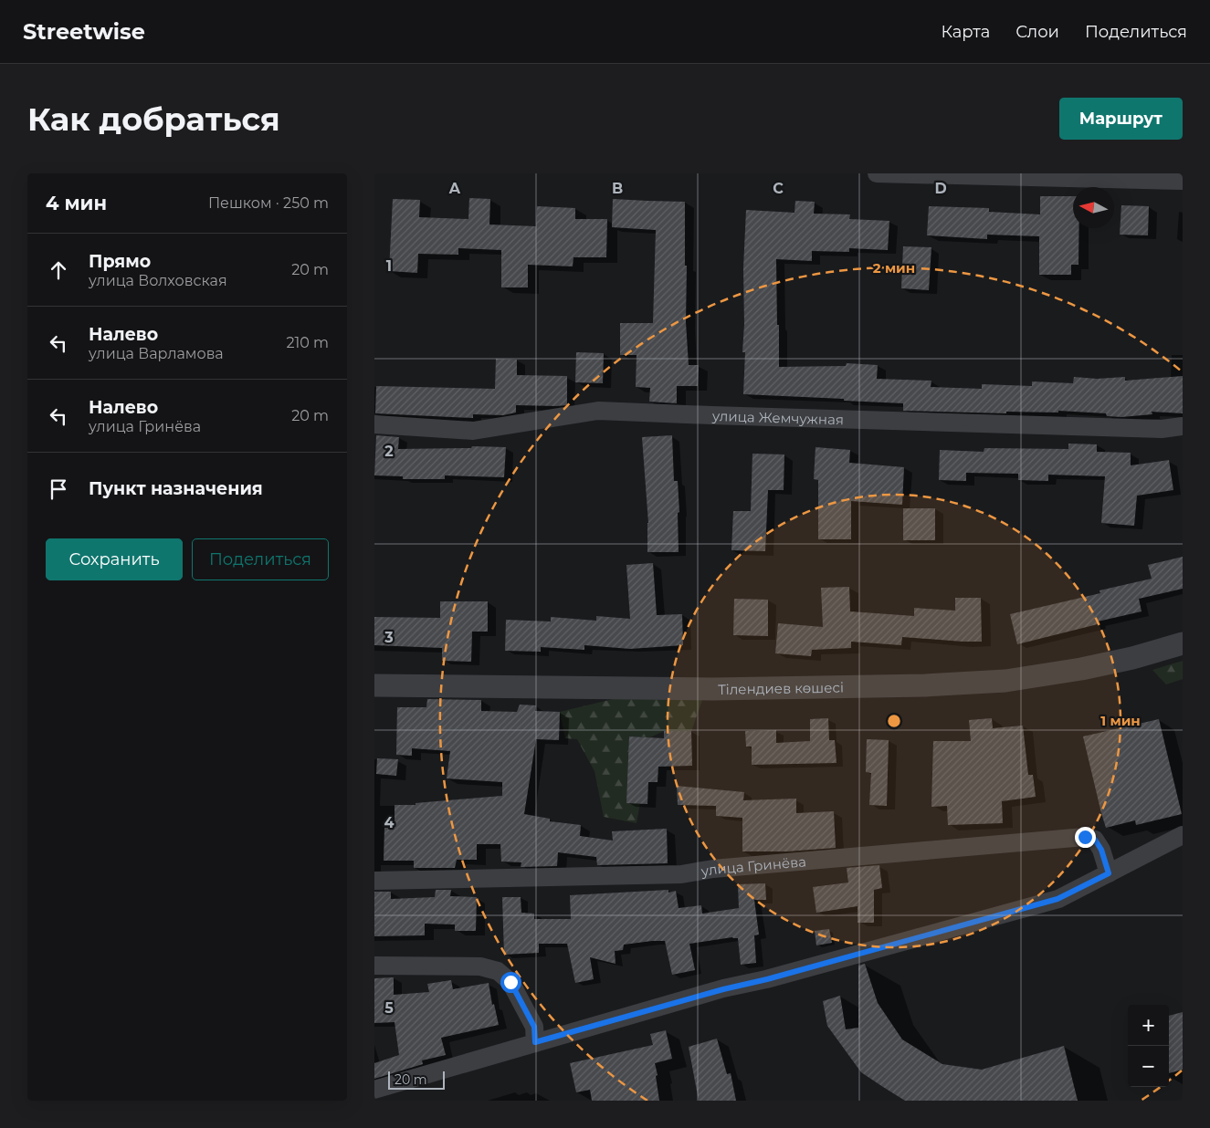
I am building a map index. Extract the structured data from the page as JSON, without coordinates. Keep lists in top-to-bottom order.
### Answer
{
  "streets": {
    "street": ["улица Жемчужная", "Тілендиев көшесі", "улица Гринёва"]
  },
  "scale_bar": "20 m",
  "north": "left",
  "page": {
    "header": "Streetwise",
    "nav": ["Карта", "Слои", "Поделиться"],
    "buttons": [
      "Маршрут",
      ["Сохранить", "Поделиться"]
    ],
    "title": "Как добраться",
    "heading": ["4 мин", "Пешком · 250 m"],
    "list": [
      ["Прямо", "улица Волховская", "20 m"],
      ["Налево", "улица Варламова", "210 m"],
      ["Налево", "улица Гринёва", "20 m"],
      "Пункт назначения"
    ],
    "map_buttons": ["+", "−"],
    "scale": "20 m"
  },
  "grid": {
    "columns": [
      "A",
      "B",
      "C",
      "D"
    ],
    "rows": [
      "1",
      "2",
      "3",
      "4",
      "5"
    ]
  },
  "rings": ["2 мин", "1 мин"]
}
